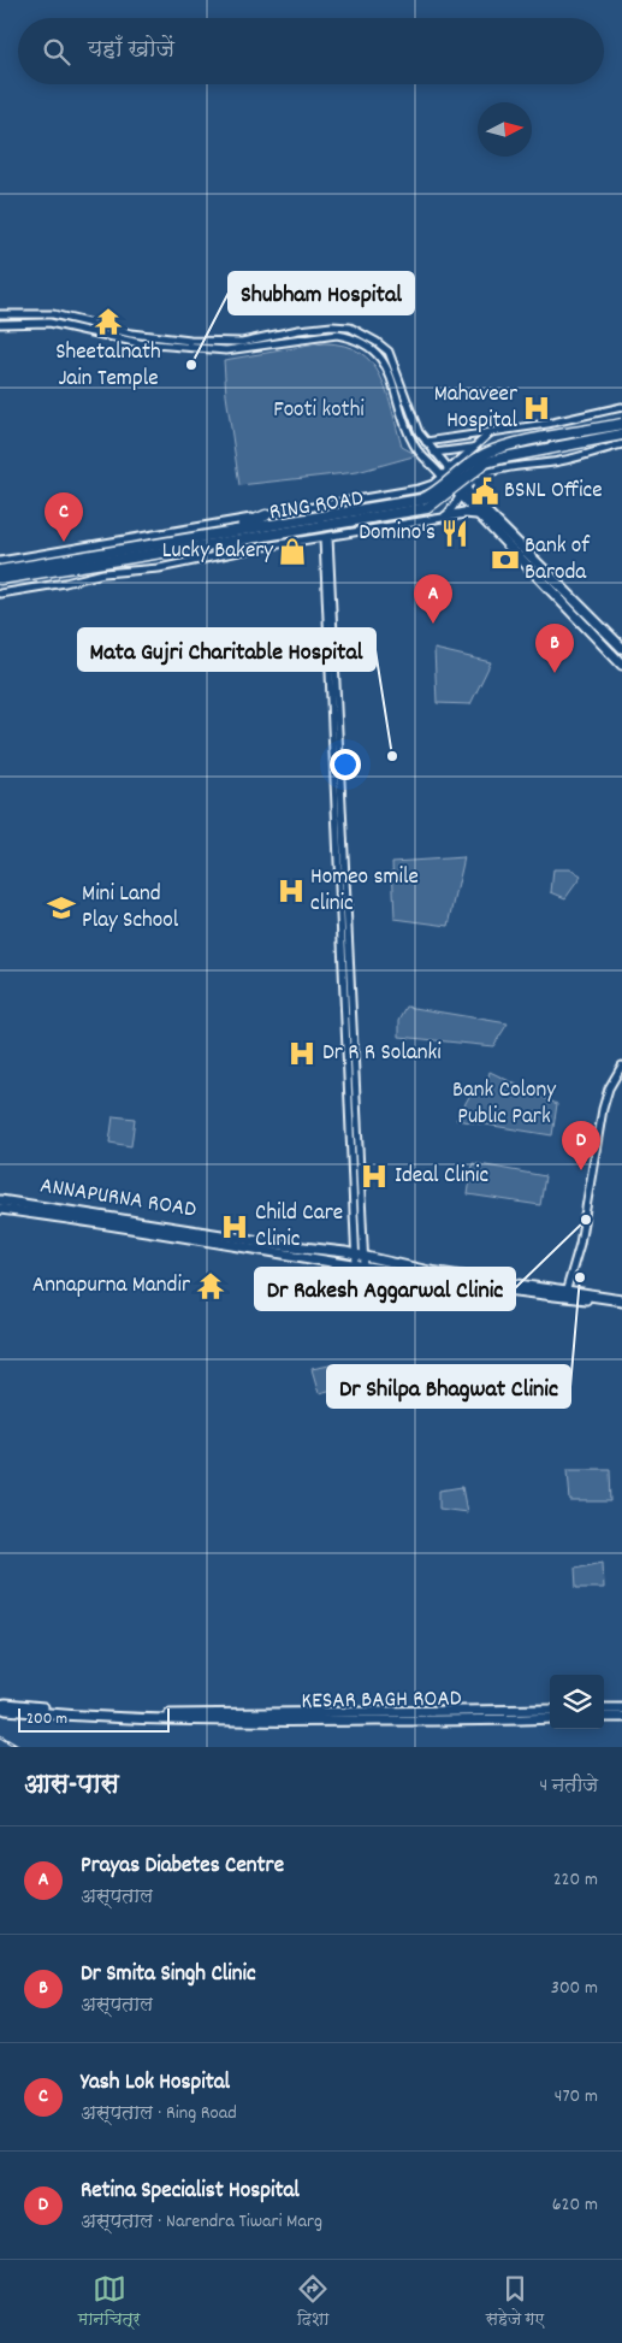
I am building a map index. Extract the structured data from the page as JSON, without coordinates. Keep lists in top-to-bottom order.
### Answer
{
  "streets": {
    "highway": ["RING ROAD"],
    "main road": ["ANNAPURNA ROAD", "KESAR BAGH ROAD"]
  },
  "parks": ["Footi kothi", "Bank Colony Public Park"],
  "places": {
    "temple": ["Sheetalnath Jain Temple", "Annapurna Mandir"],
    "other": [
      "Shubham Hospital",
      "Mata Gujri Charitable Hospital",
      "Dr Rakesh Aggarwal Clinic",
      "Dr Shilpa Bhagwat Clinic"
    ],
    "hospital": [
      "Mahaveer Hospital",
      "Homeo smile clinic",
      "Dr R R Solanki",
      "Ideal Clinic",
      "Child Care Clinic"
    ],
    "public building": ["BSNL Office"],
    "restaurant": ["Domino's"],
    "shop": ["Lucky Bakery"],
    "bank": ["Bank of Baroda"],
    "school or university": ["Mini Land Play School"]
  },
  "scale_bar": "200 m",
  "north": "right",
  "page": {
    "search": "यहाँ खोजें",
    "pins": [
      "C",
      "A",
      "B",
      "D"
    ],
    "scale": "200 m",
    "heading": ["आस-पास", "4 नतीजे"],
    "list": [
      {
        "mark": "A",
        "name": "Prayas Diabetes Centre",
        "note": "अस्पताल",
        "value": "220 m"
      },
      {
        "mark": "B",
        "name": "Dr Smita Singh Clinic",
        "note": "अस्पताल",
        "value": "300 m"
      },
      {
        "mark": "C",
        "name": "Yash Lok Hospital",
        "note": "अस्पताल · Ring Road",
        "value": "470 m"
      },
      {
        "mark": "D",
        "name": "Retina Specialist Hospital",
        "note": "अस्पताल · Narendra Tiwari Marg",
        "value": "620 m"
      }
    ],
    "nav": ["मानचित्र", "दिशा", "सहेजे गए"]
  }
}
